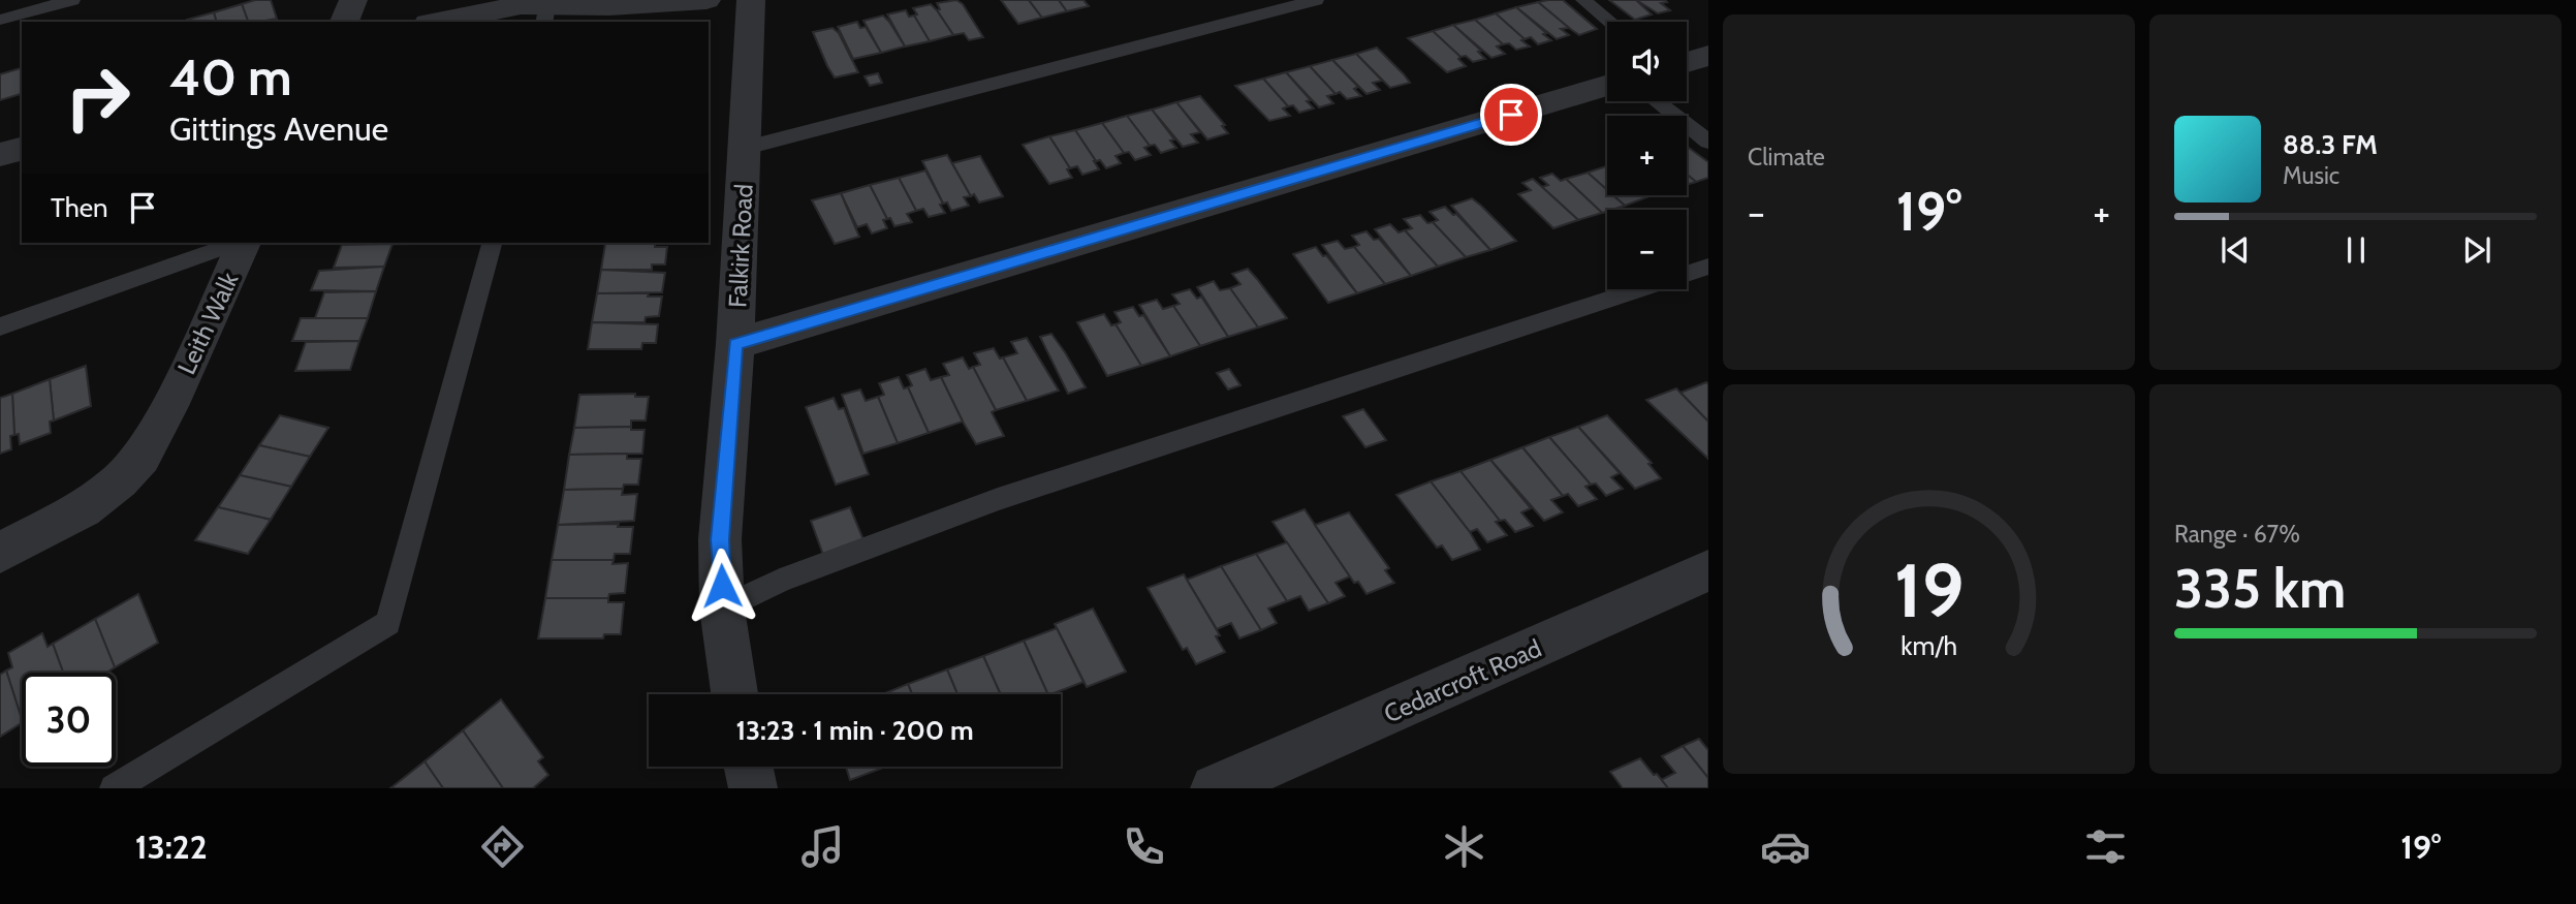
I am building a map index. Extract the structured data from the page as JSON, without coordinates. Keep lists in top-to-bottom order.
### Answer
{
  "streets": {
    "street": ["Falkirk Road", "Leith Walk", "Cedarcroft Road"]
  },
  "page": {
    "tile": [
      "Climate",
      ["Range · 67%", "335 km"]
    ],
    "map_buttons": ["+", "−"],
    "turn": ["40 m", "Gittings Avenue"],
    "song": ["88.3 FM", "Music"],
    "then": "Then",
    "heat": ["−", "19°", "+"],
    "limit": "30",
    "trip": "13:23 · 1 min · 200 m",
    "tabs": ["13:22", "19°"],
    "gauge": ["19", "km/h"]
  }
}
